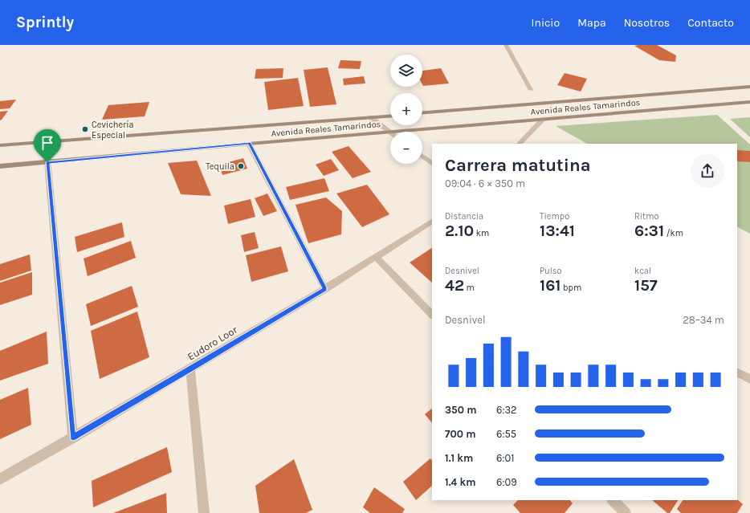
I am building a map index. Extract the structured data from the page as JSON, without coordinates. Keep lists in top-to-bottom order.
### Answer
{
  "streets": {
    "main road": ["Avenida Reales Tamarindos"],
    "street": ["Eudoro Loor"]
  },
  "places": ["Cevichería Especial", "Tequila"],
  "page": {
    "header": "Sprintly",
    "nav": [
      "Inicio",
      "Mapa",
      "Nosotros",
      "Contacto"
    ],
    "map_buttons": ["+", "−"],
    "heading": ["Carrera matutina", "09:04 · 6 × 350 m"],
    "stats": [
      ["Distancia", "2.10 km"],
      ["Tiempo", "13:41"],
      ["Ritmo", "6:31 /km"],
      ["Desnivel", "42 m"],
      ["Pulso", "161 bpm"],
      ["kcal", "157"]
    ],
    "chart": ["Desnivel", "28–34 m"],
    "list": [
      {
        "name": "350 m",
        "note": "6:32"
      },
      {
        "name": "700 m",
        "note": "6:55"
      },
      {
        "name": "1.1 km",
        "note": "6:01"
      },
      {
        "name": "1.4 km",
        "note": "6:09"
      }
    ]
  }
}
